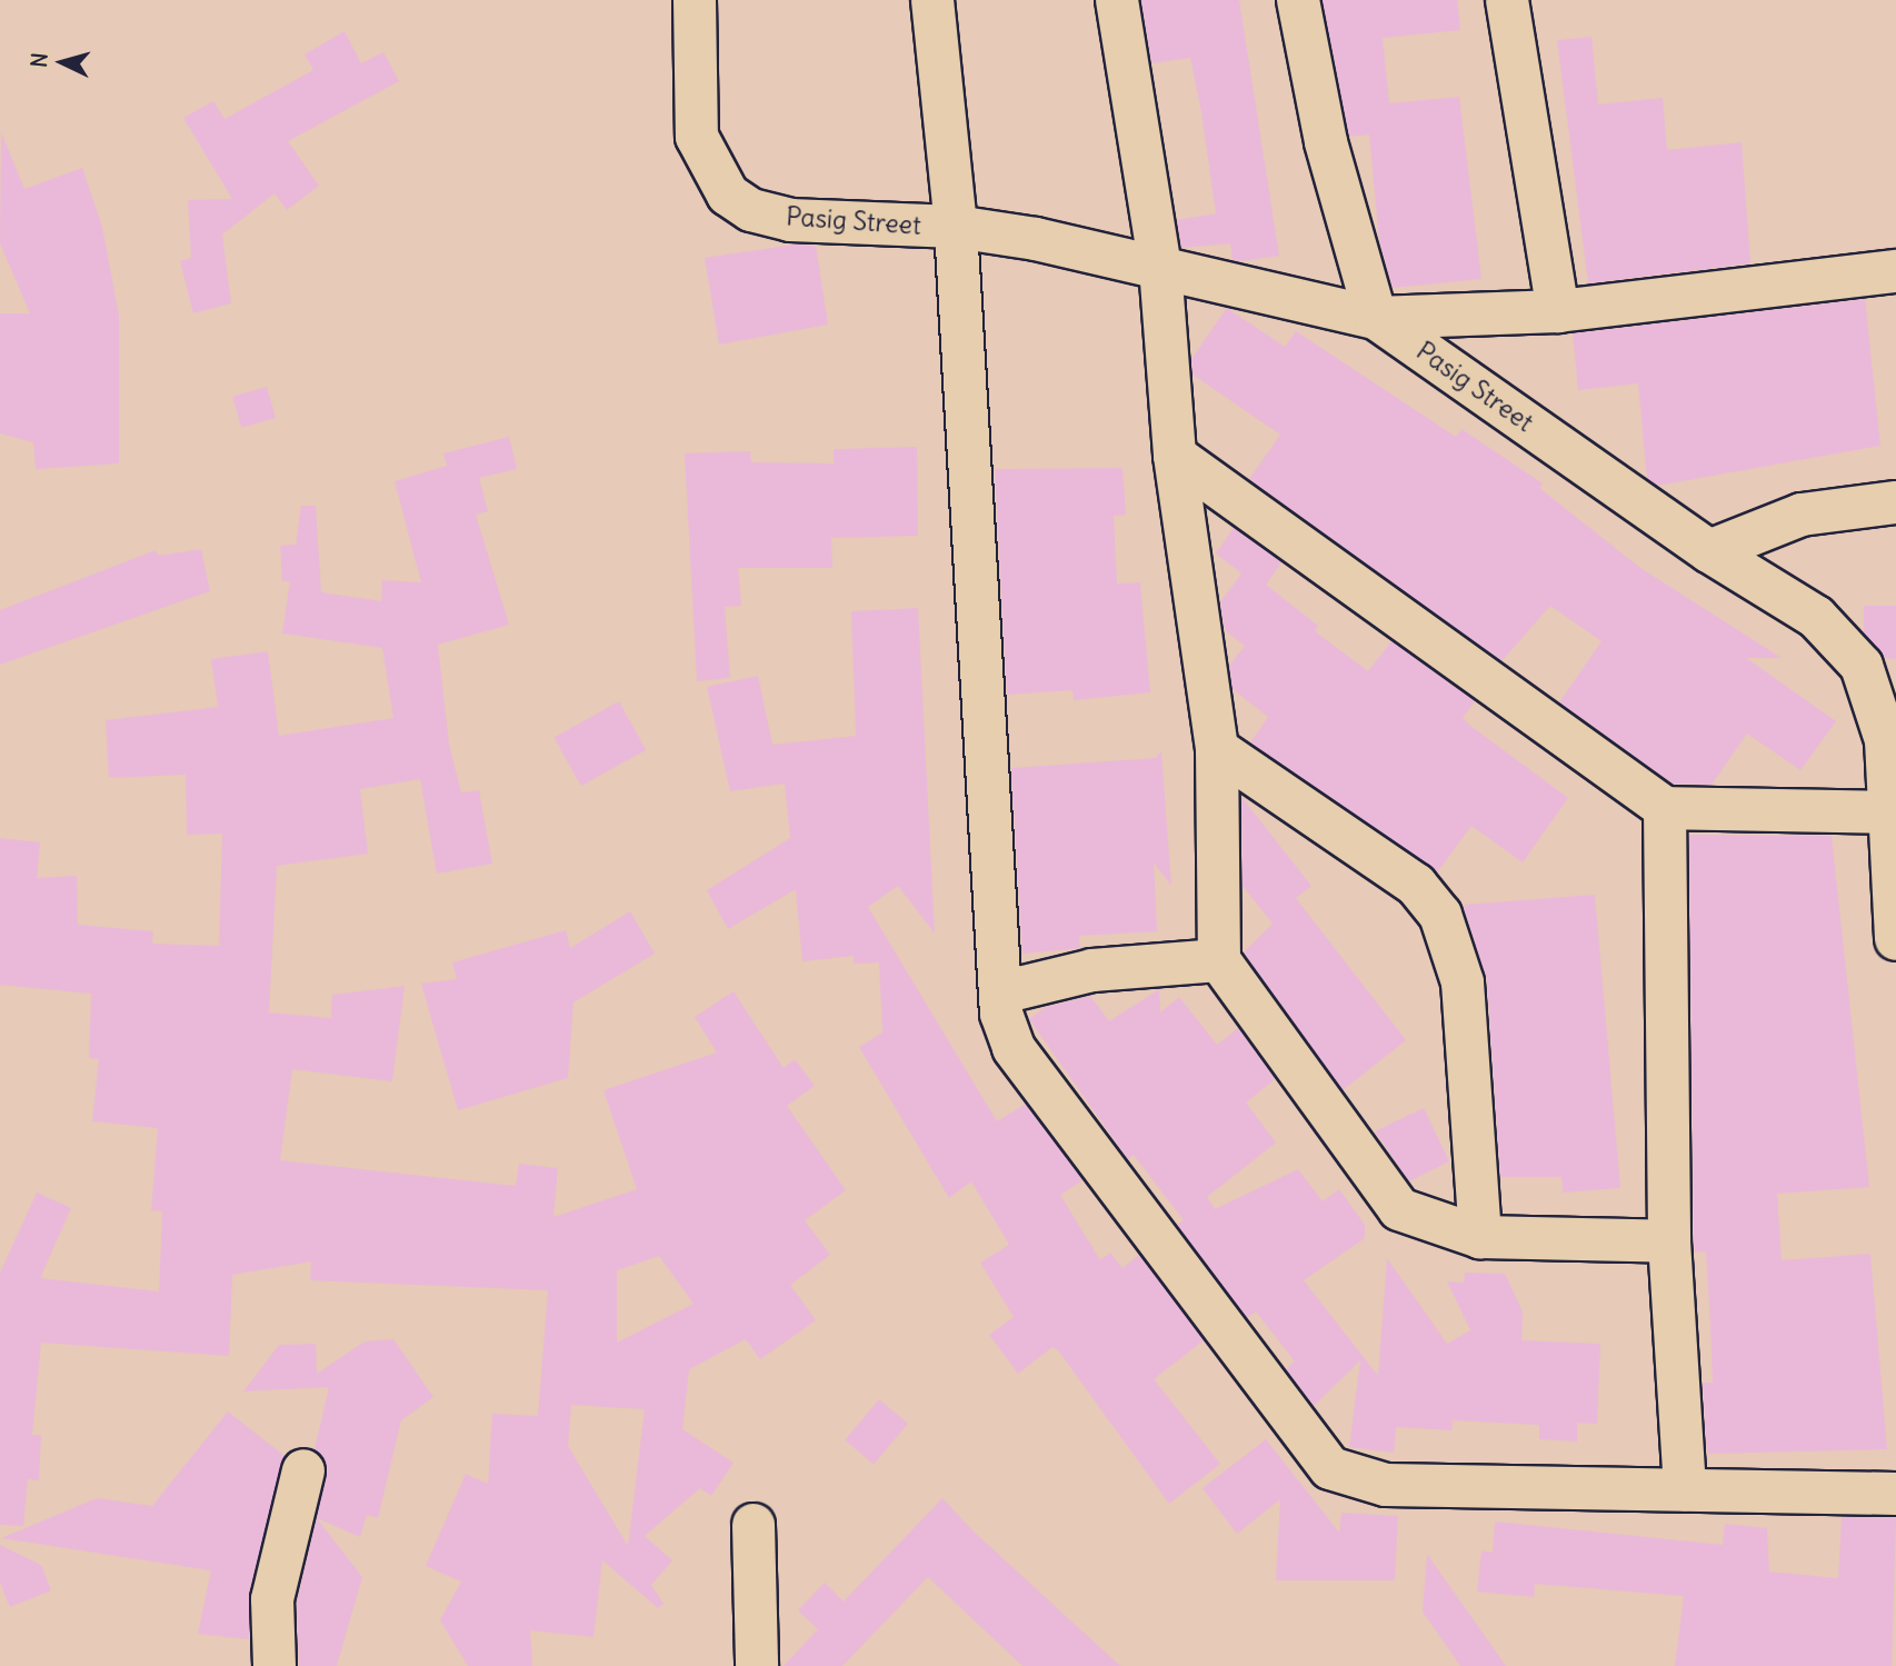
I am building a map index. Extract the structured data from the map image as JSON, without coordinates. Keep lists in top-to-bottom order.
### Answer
{
  "streets": {
    "street": ["Pasig Street"]
  },
  "north": "left"
}
